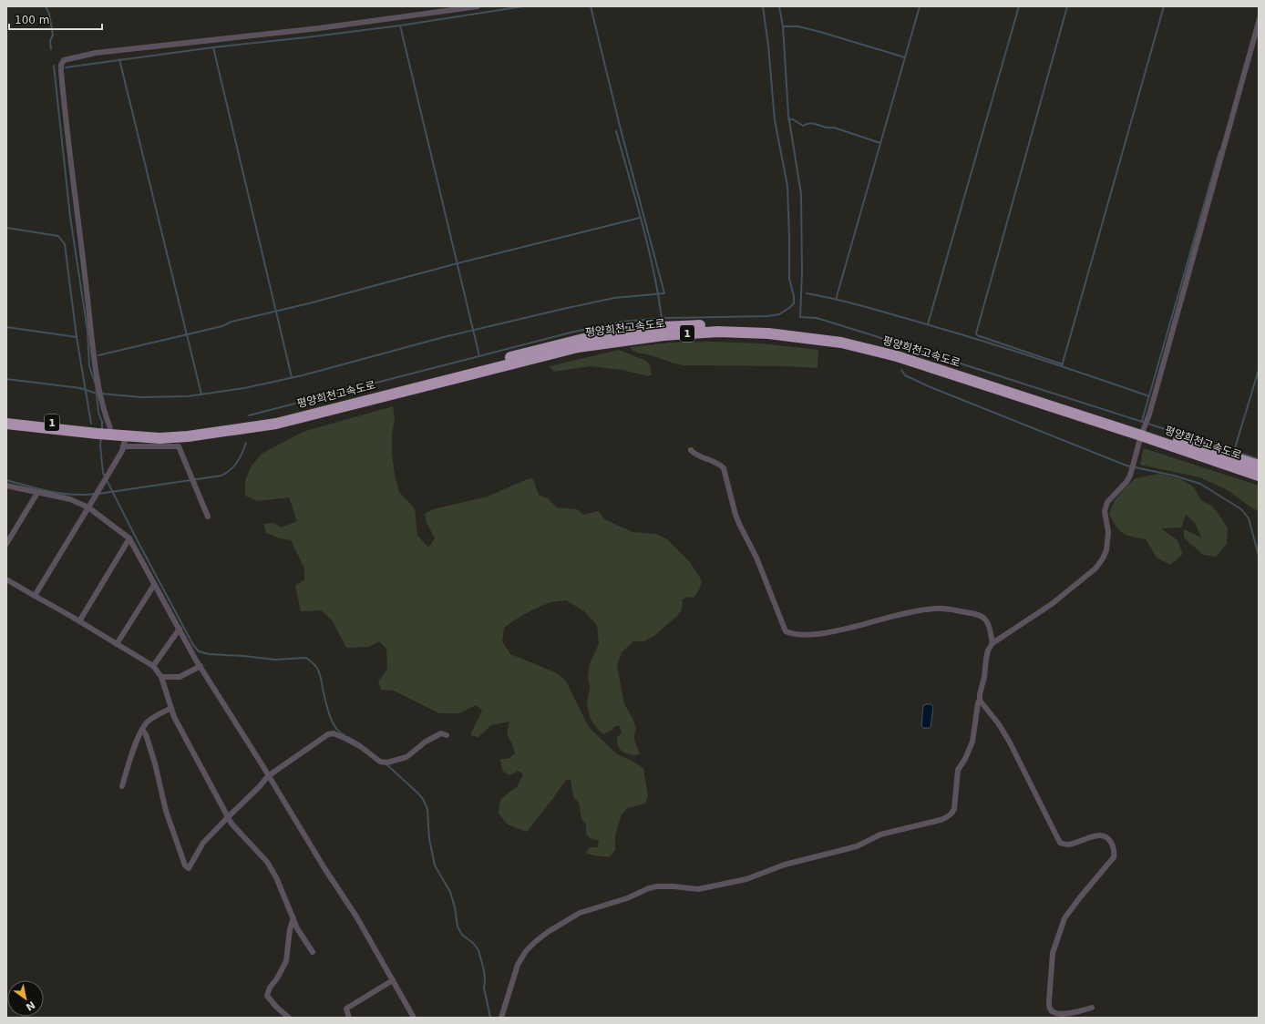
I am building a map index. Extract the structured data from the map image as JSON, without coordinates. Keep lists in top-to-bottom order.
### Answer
{
  "streets": {
    "highway": ["평양희천고속도로", "1"]
  },
  "scale_bar": "100 m",
  "north": "bottom right"
}
